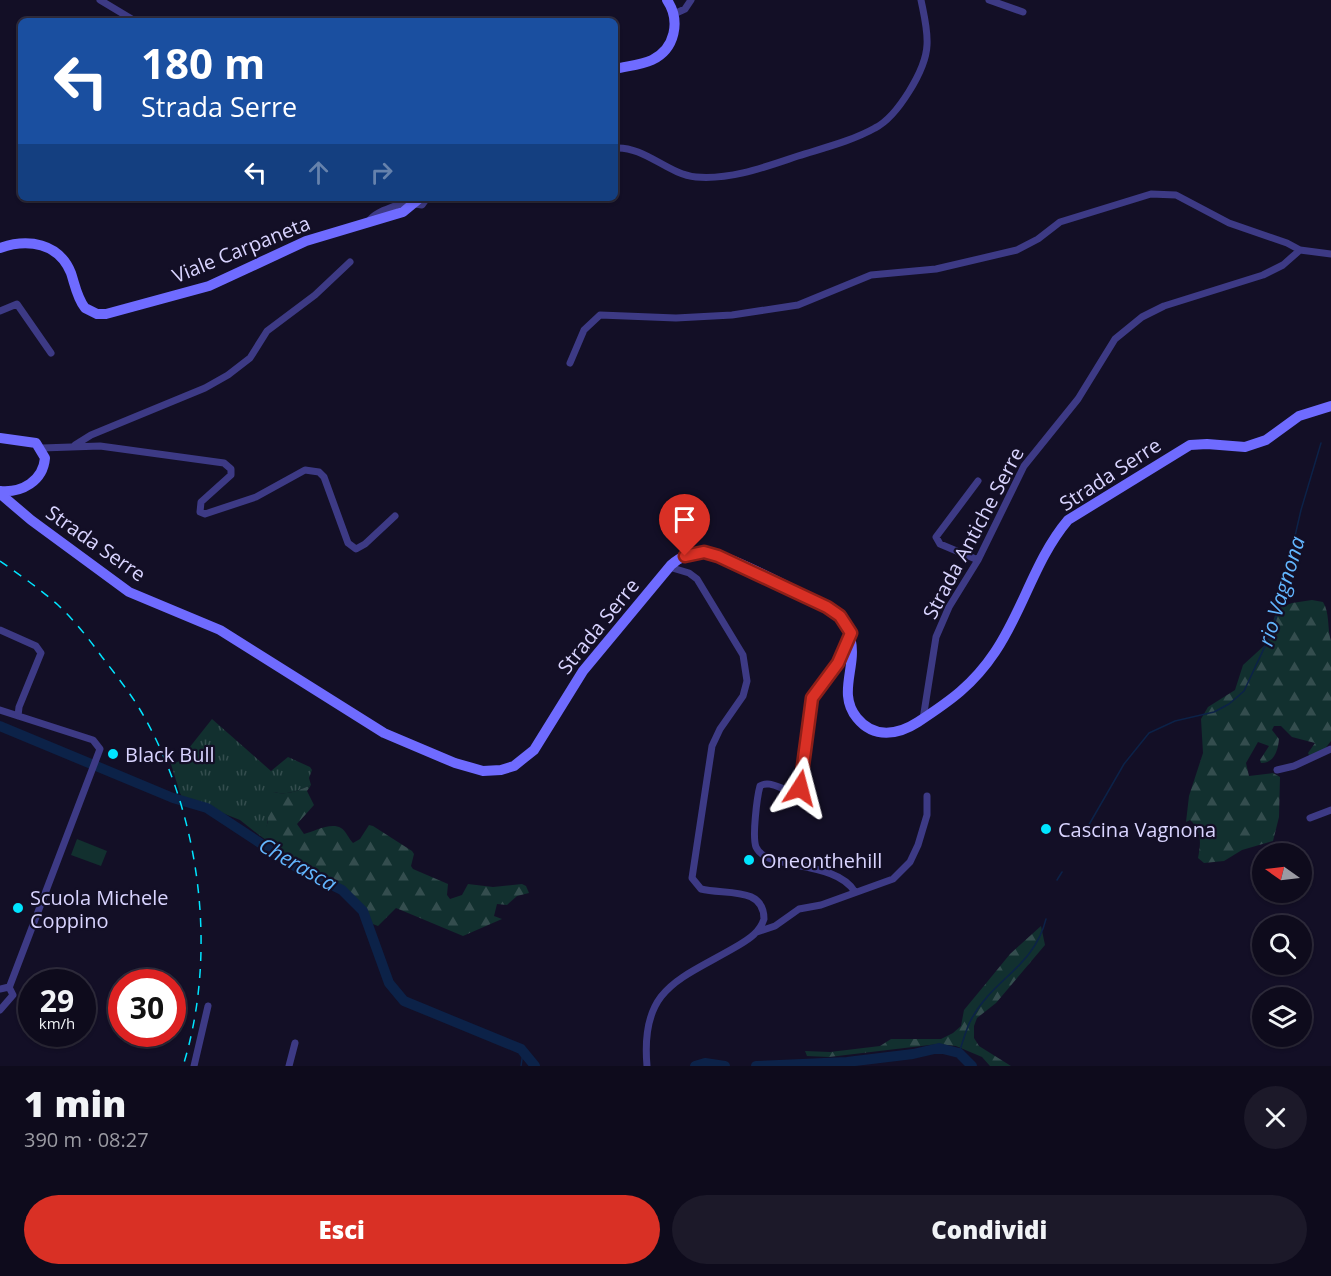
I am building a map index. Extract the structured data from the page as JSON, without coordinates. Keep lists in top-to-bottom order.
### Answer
{
  "streets": {
    "main road": ["Viale Carpaneta", "Strada Serre"],
    "street": ["Strada Antiche Serre"]
  },
  "crossings": [
    ["Strada Serre", "Strada Antiche Serre"]
  ],
  "water": ["rio Vagnona", "Cherasca"],
  "places": [
    "Black Bull",
    "Cascina Vagnona",
    "Oneonthehill",
    "Scuola Michele Coppino"
  ],
  "north": "left",
  "page": {
    "turn": ["180 m", "Strada Serre"],
    "speed": "29 km/h",
    "limit": "30",
    "heading": ["1 min", "390 m · 08:27"],
    "buttons": ["Esci", "Condividi"]
  }
}
